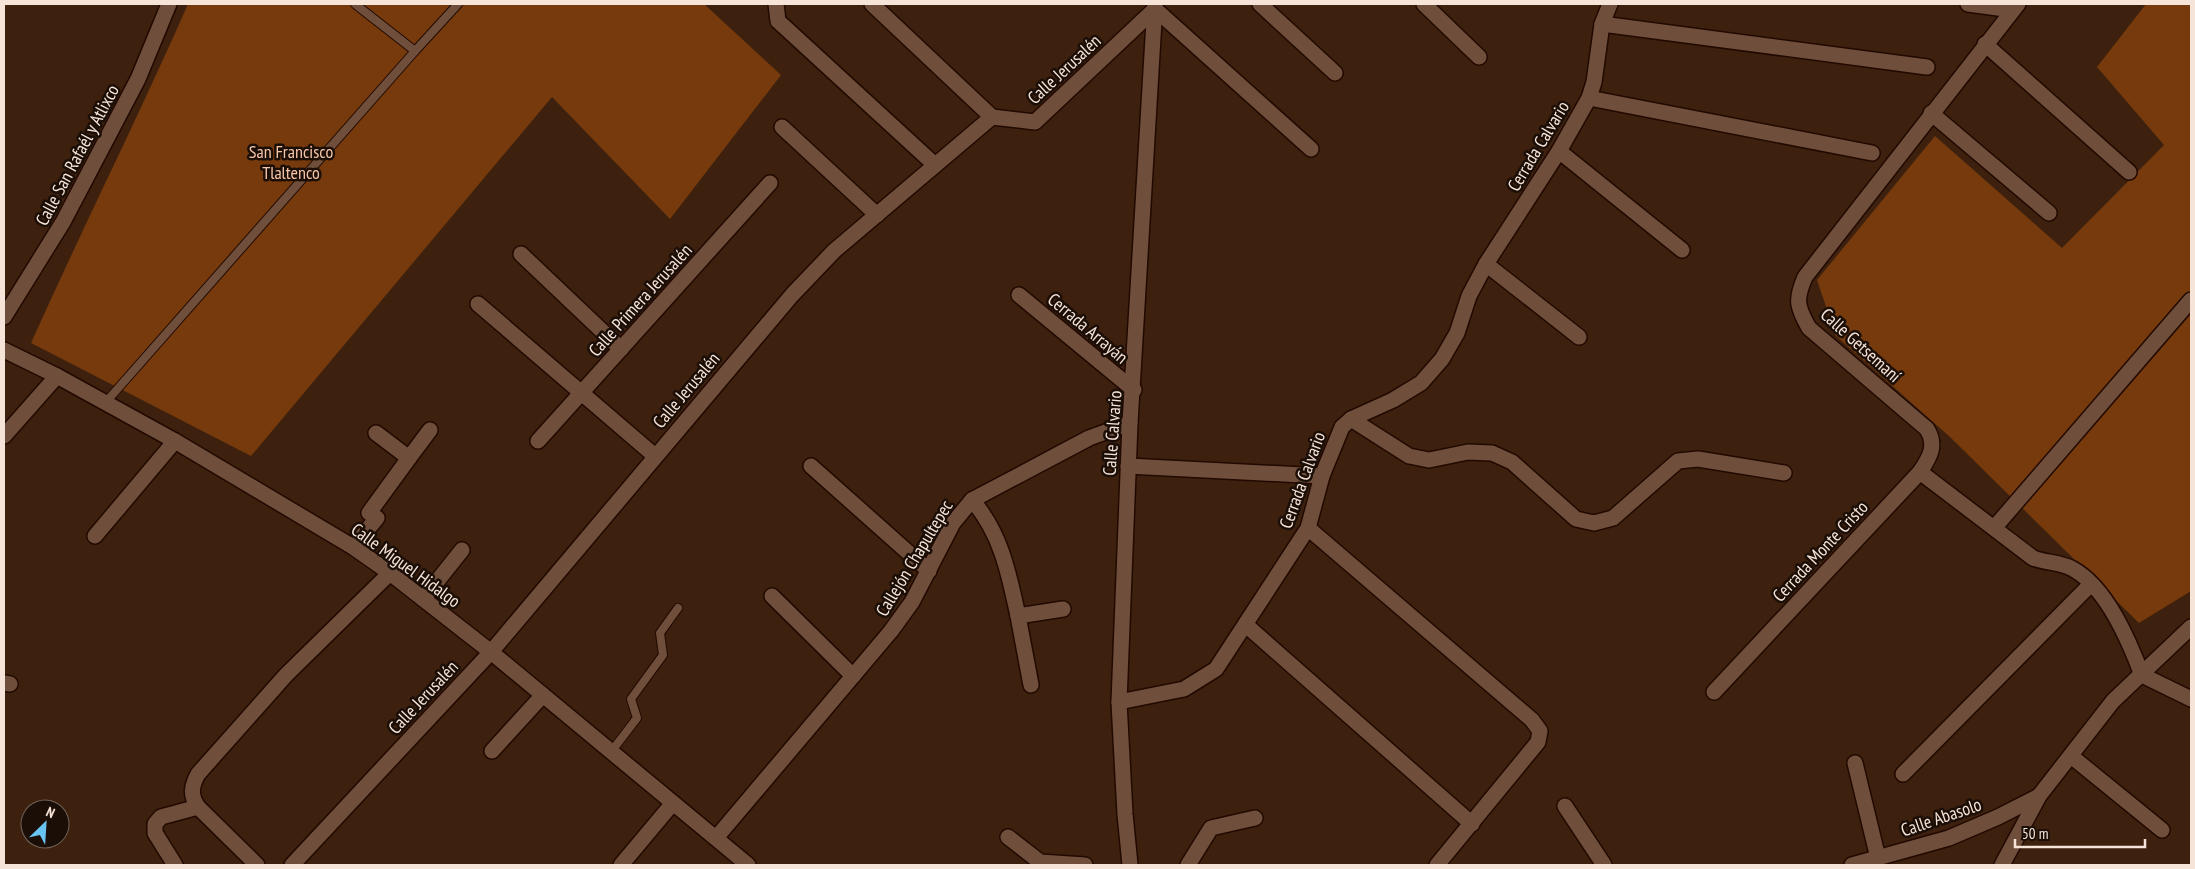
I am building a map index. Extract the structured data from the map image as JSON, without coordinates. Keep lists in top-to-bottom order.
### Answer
{
  "streets": {
    "street": [
      "Calle Jerusalén",
      "Cerrada Calvario",
      "Calle San Rafaél y Atlixco",
      "Calle Primera Jerusalén",
      "Cerrada Arrayán",
      "Calle Getsemaní",
      "Calle Calvario",
      "Cerrada Monte Cristo",
      "Callejón Chapultepec",
      "Calle Miguel Hidalgo",
      "Calle Abasolo"
    ]
  },
  "crossings": [
    ["Calle Jerusalén", "Calle Calvario"],
    ["Calle Jerusalén", "Calle Miguel Hidalgo"],
    ["Cerrada Calvario", "Calle Calvario"],
    ["Cerrada Arrayán", "Calle Calvario"],
    ["Calle Getsemaní", "Cerrada Monte Cristo"],
    ["Calle Calvario", "Callejón Chapultepec"],
    ["Callejón Chapultepec", "Calle Miguel Hidalgo"]
  ],
  "parks": ["San Francisco Tlaltenco"],
  "scale_bar": "50 m",
  "north": "top right"
}
